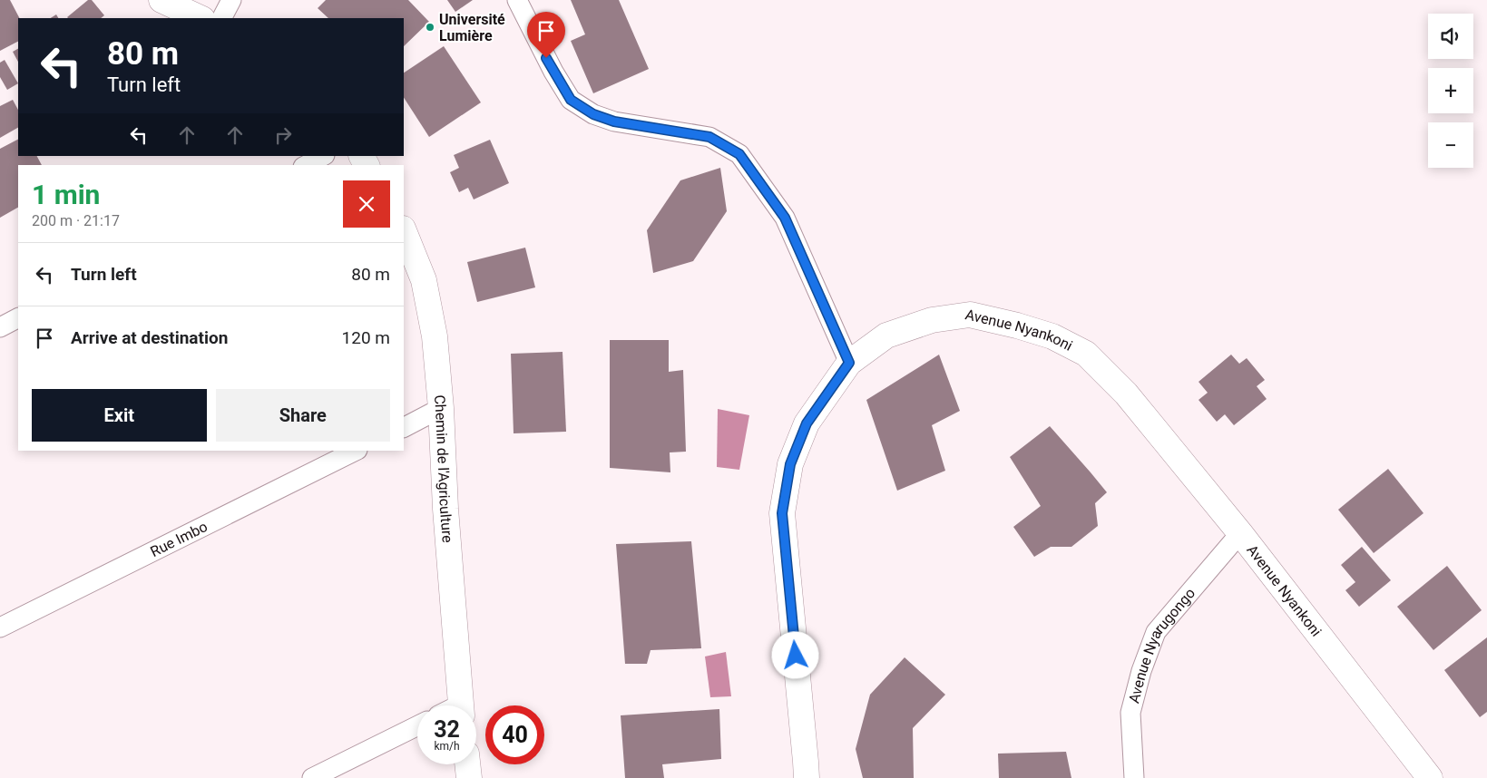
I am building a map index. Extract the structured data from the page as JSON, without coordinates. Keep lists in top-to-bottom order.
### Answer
{
  "streets": {
    "street": [
      "Avenue Nyankoni",
      "Chemin de l'Agriculture",
      "Rue Imbo",
      "Avenue Nyarugongo"
    ]
  },
  "crossings": [
    ["Avenue Nyankoni", "Avenue Nyarugongo"]
  ],
  "places": ["Université Lumière"],
  "page": {
    "map_buttons": ["+", "−"],
    "turn": ["80 m", "Turn left"],
    "heading": ["1 min", "200 m · 21:17"],
    "list": [
      {
        "name": "Turn left",
        "value": "80 m"
      },
      {
        "name": "Arrive at destination",
        "value": "120 m"
      }
    ],
    "buttons": ["Exit", "Share"],
    "speed": "32 km/h",
    "limit": "40"
  }
}
